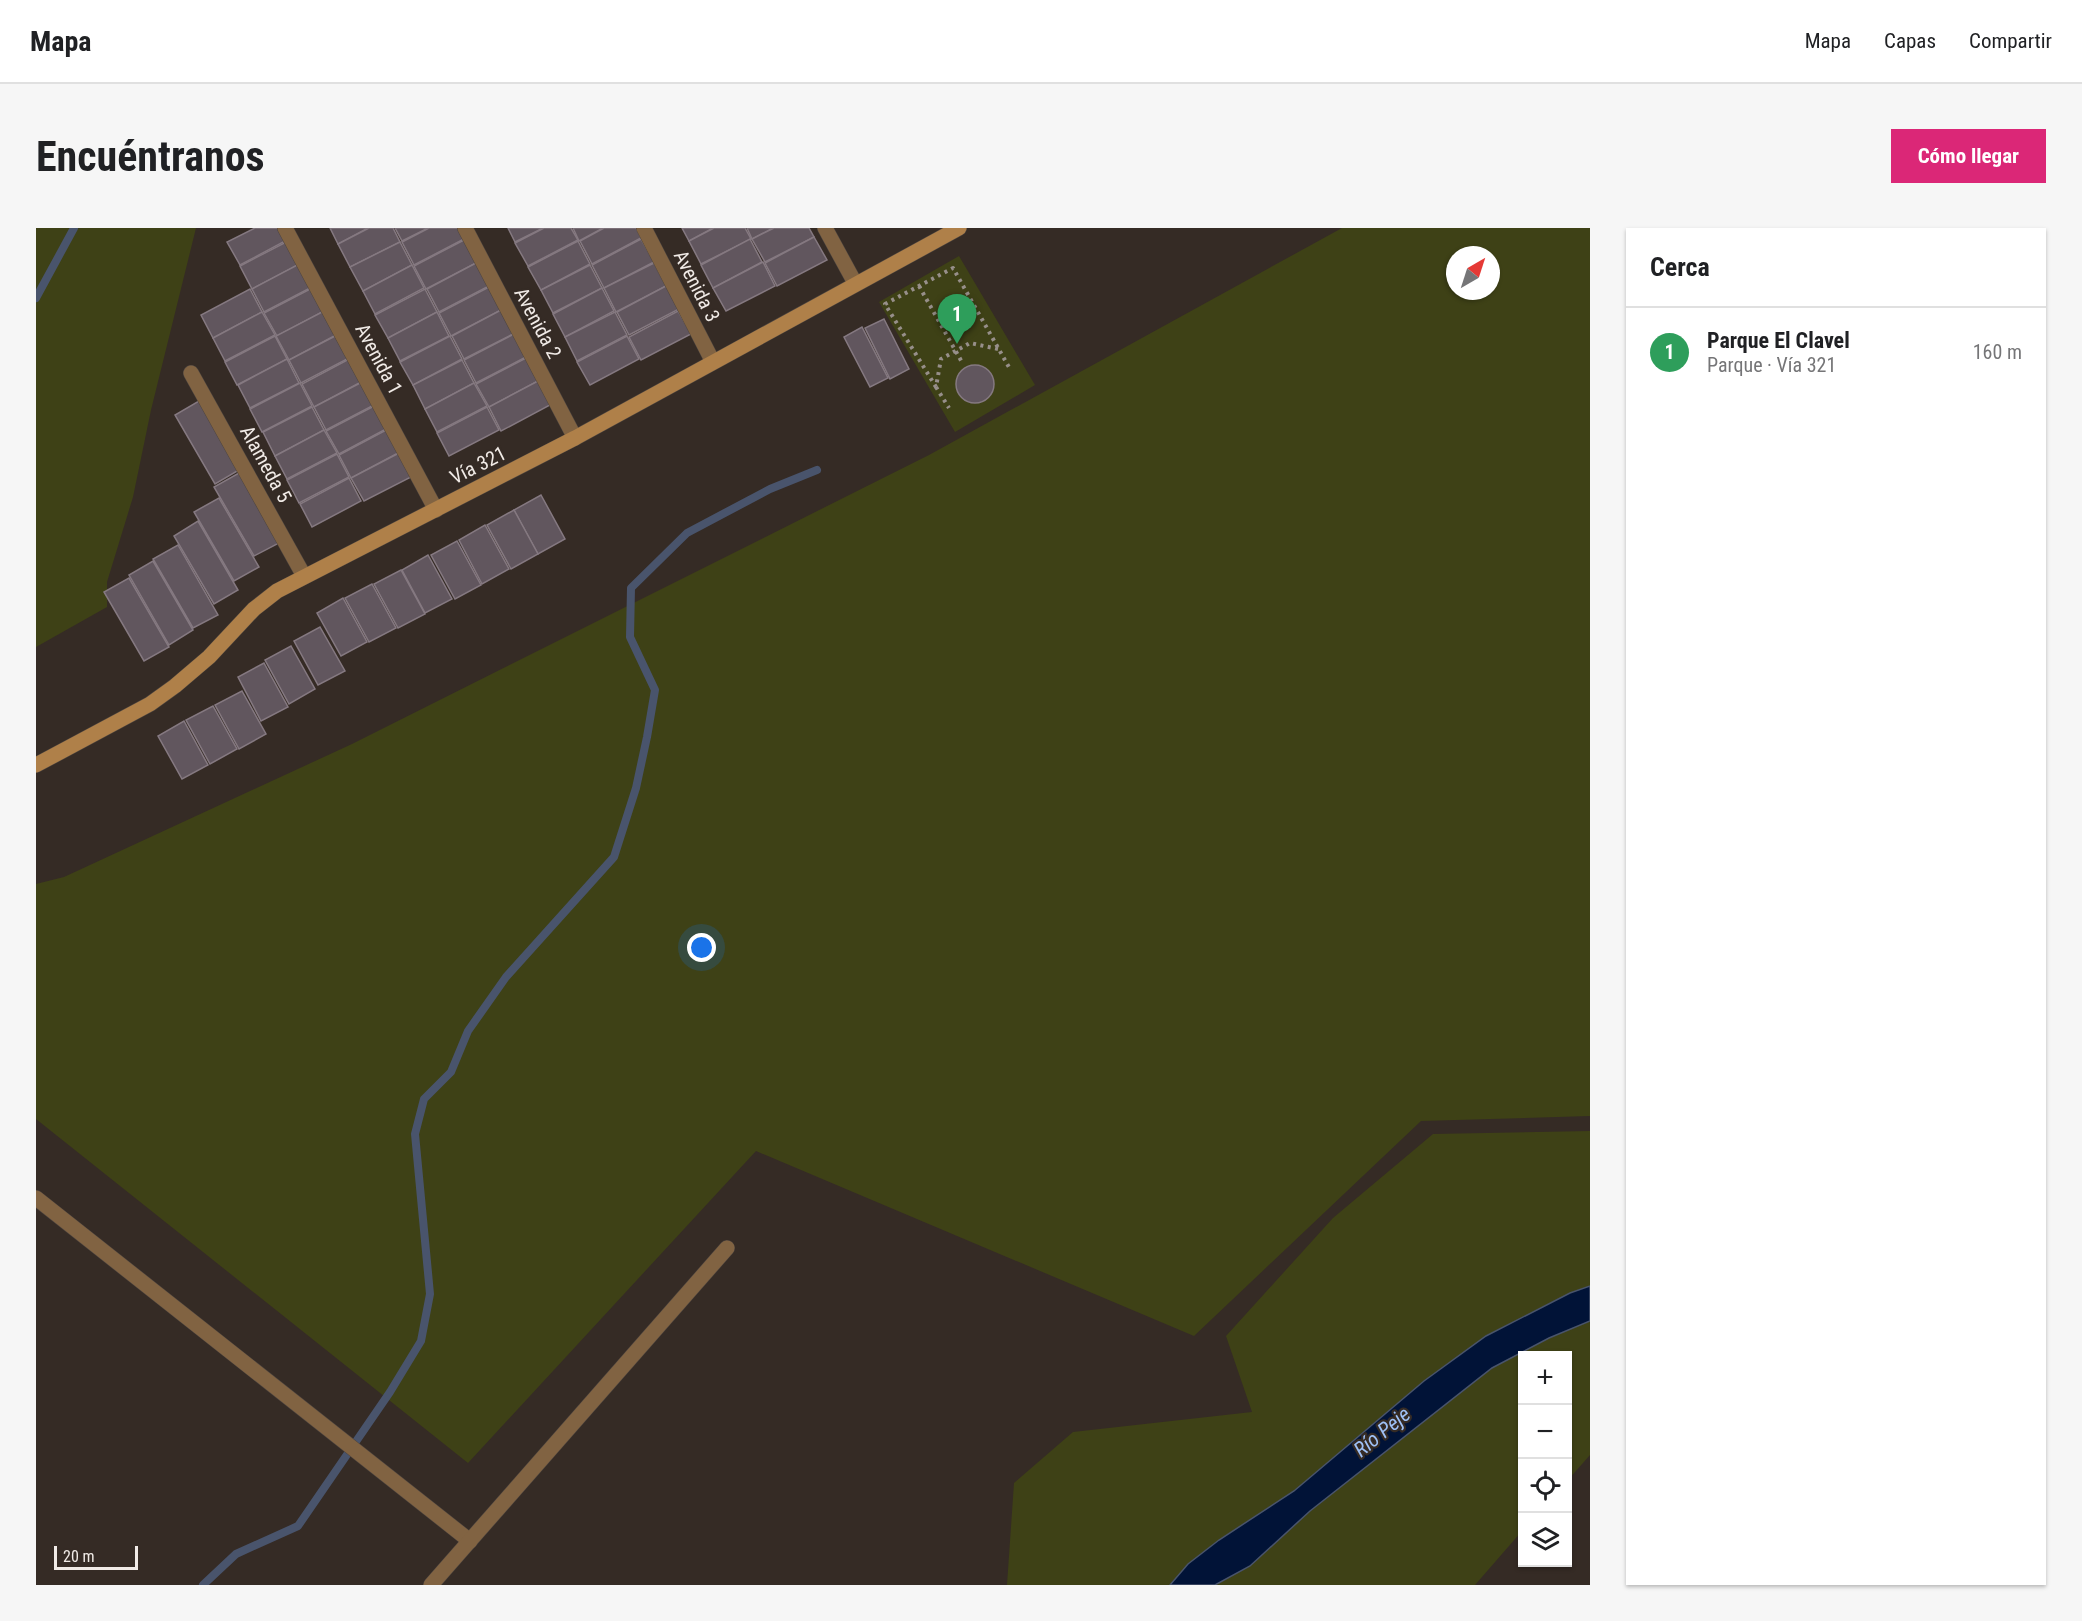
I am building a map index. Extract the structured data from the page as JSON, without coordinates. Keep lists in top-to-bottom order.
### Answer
{
  "streets": {
    "street": [
      "Avenida 3",
      "Avenida 2",
      "Avenida 1",
      "Alameda 5",
      "Vía 321"
    ]
  },
  "crossings": [
    ["Avenida 3", "Vía 321"],
    ["Avenida 2", "Vía 321"],
    ["Avenida 1", "Vía 321"],
    ["Alameda 5", "Vía 321"]
  ],
  "water": ["Río Peje"],
  "scale_bar": "20 m",
  "north": "top right",
  "page": {
    "header": "Mapa",
    "nav": ["Mapa", "Capas", "Compartir"],
    "buttons": "Cómo llegar",
    "title": "Encuéntranos",
    "heading": "Cerca",
    "pins": "1",
    "list": [
      {
        "mark": "1",
        "name": "Parque El Clavel",
        "note": "Parque · Vía 321",
        "value": "160 m"
      }
    ],
    "map_buttons": ["+", "−"],
    "scale": "20 m"
  }
}
